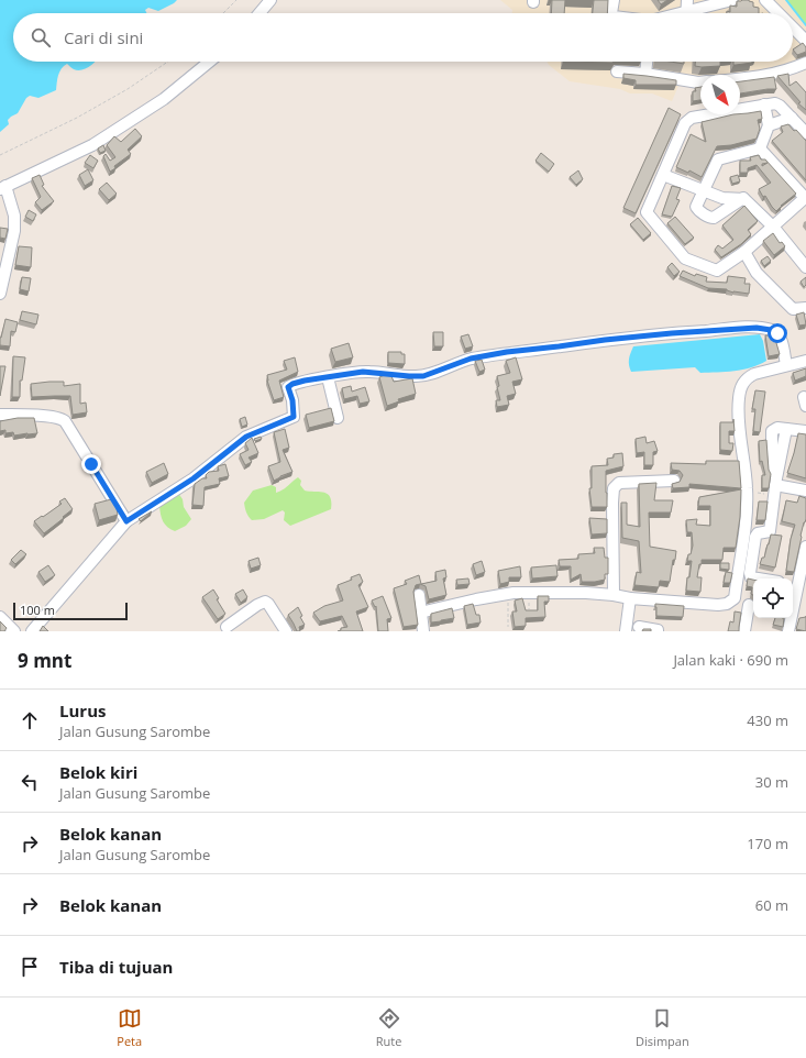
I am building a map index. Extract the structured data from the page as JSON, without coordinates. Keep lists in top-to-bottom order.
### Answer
{
  "scale_bar": "100 m",
  "north": "bottom right",
  "page": {
    "search": "Cari di sini",
    "scale": "100 m",
    "heading": ["9 mnt", "Jalan kaki · 690 m"],
    "list": [
      ["Lurus", "Jalan Gusung Sarombe", "430 m"],
      ["Belok kiri", "Jalan Gusung Sarombe", "30 m"],
      ["Belok kanan", "Jalan Gusung Sarombe", "170 m"],
      ["Belok kanan", "60 m"],
      "Tiba di tujuan"
    ],
    "nav": ["Peta", "Rute", "Disimpan"]
  }
}
